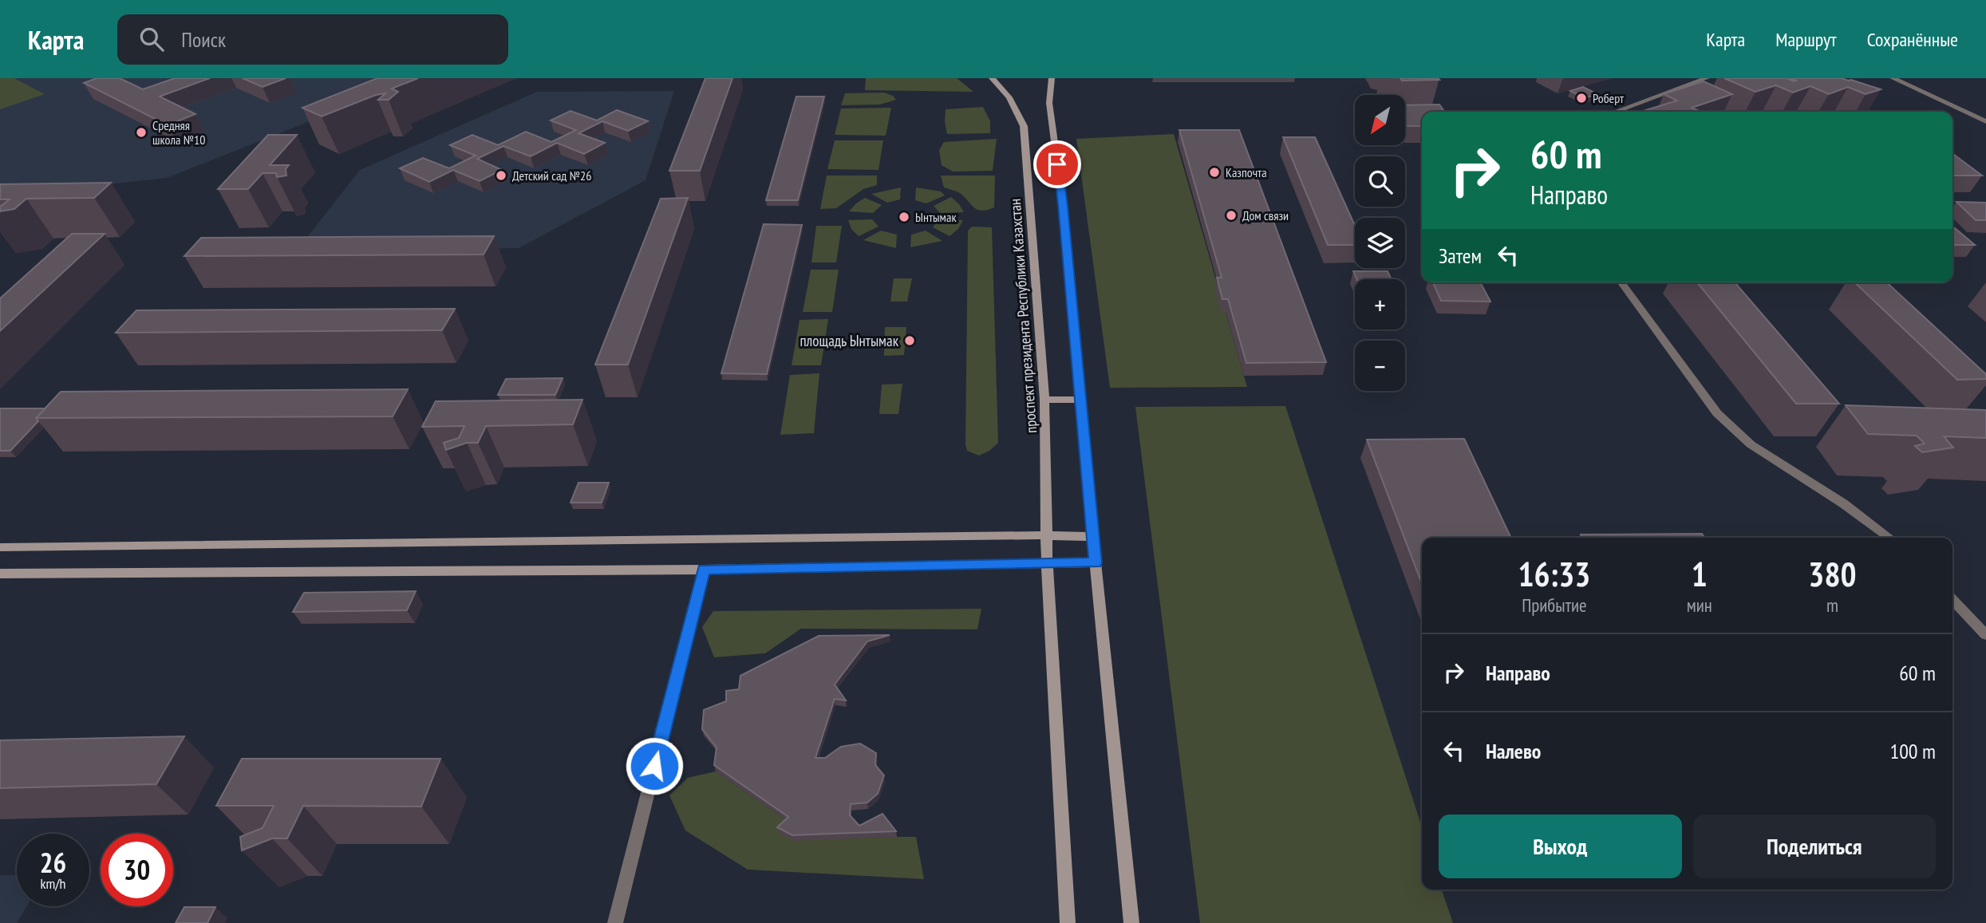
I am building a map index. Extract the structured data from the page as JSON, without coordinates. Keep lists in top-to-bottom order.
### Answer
{
  "streets": {
    "main road": ["проспект президента Республики Казахстан"]
  },
  "places": [
    "Роберт",
    "Средняя школа №10",
    "Казпочта",
    "Детский сад №26",
    "Дом связи",
    "Ынтымак",
    "площадь Ынтымак"
  ],
  "north": "bottom left",
  "page": {
    "header": "Карта",
    "search": "Поиск",
    "nav": ["Карта", "Маршрут", "Сохранённые"],
    "map_buttons": ["+", "−"],
    "turn": ["60 m", "Направо"],
    "then": "Затем",
    "eta": [
      "16:33",
      "Прибытие",
      "1",
      "мин",
      "380",
      "m"
    ],
    "list": [
      {
        "name": "Направо",
        "value": "60 m"
      },
      {
        "name": "Налево",
        "value": "100 m"
      }
    ],
    "buttons": ["Выход", "Поделиться"],
    "speed": "26 km/h",
    "limit": "30"
  }
}
